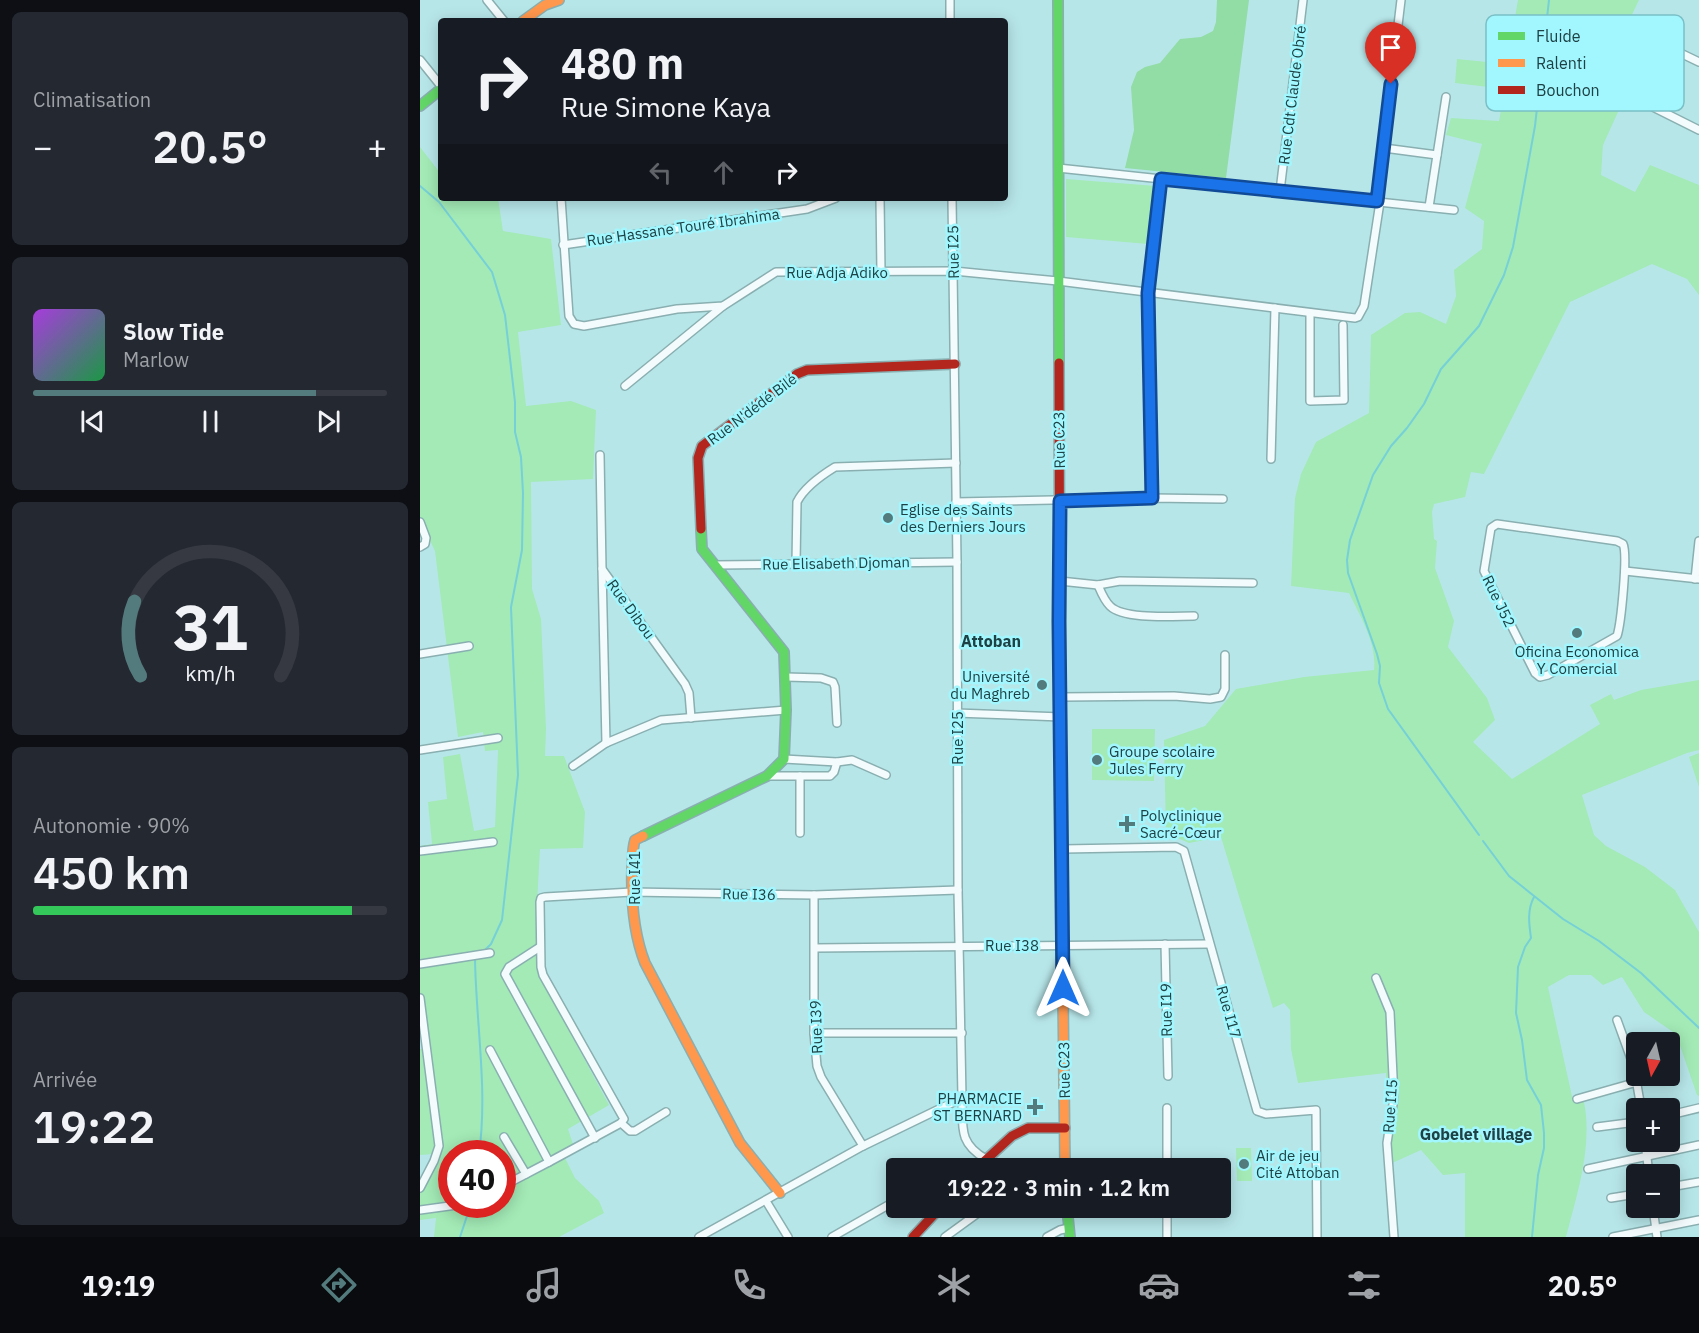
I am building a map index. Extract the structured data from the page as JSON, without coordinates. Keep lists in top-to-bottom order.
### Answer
{
  "streets": {
    "street": [
      "Rue Cdt Claude Obré",
      "Rue Hassane Touré Ibrahima",
      "Rue I25",
      "Rue Adja Adiko",
      "Rue N'dédé Bilé",
      "Rue C23",
      "Rue Elisabeth Djoman",
      "Rue J52",
      "Rue Dibou",
      "Rue I41",
      "Rue I36",
      "Rue I38",
      "Rue I19",
      "Rue I17",
      "Rue I39",
      "Rue I15"
    ]
  },
  "crossings": [
    ["Rue Hassane Touré Ibrahima", "Rue Adja Adiko"],
    ["Rue I25", "Rue Adja Adiko"],
    ["Rue I25", "Rue N'dédé Bilé"],
    ["Rue I25", "Rue Elisabeth Djoman"],
    ["Rue I25", "Rue I36"],
    ["Rue I25", "Rue I38"],
    ["Rue Adja Adiko", "Rue C23"],
    ["Rue N'dédé Bilé", "Rue Elisabeth Djoman"],
    ["Rue C23", "Rue I38"],
    ["Rue C23", "Rue I17"],
    ["Rue I41", "Rue I36"],
    ["Rue I36", "Rue I39"],
    ["Rue I38", "Rue I19"],
    ["Rue I38", "Rue I17"],
    ["Rue I38", "Rue I39"]
  ],
  "districts": ["Attoban", "Gobelet village"],
  "places": {
    "other": [
      "Eglise des Saints des Derniers Jours",
      "Oficina Economica Y Comercial",
      "Université du Maghreb",
      "Groupe scolaire Jules Ferry",
      "Air de jeu Cité Attoban"
    ],
    "health": ["Polyclinique Sacré-Cœur", "PHARMACIE ST BERNARD"]
  },
  "legend": ["Fluide", "Ralenti", "Bouchon"],
  "north": "bottom",
  "page": {
    "tile": [
      "Climatisation",
      ["Autonomie · 90%", "450 km"],
      ["Arrivée", "19:22"]
    ],
    "turn": ["480 m", "Rue Simone Kaya"],
    "heat": ["−", "20.5°", "+"],
    "song": ["Slow Tide", "Marlow"],
    "map_buttons": ["+", "−"],
    "limit": "40",
    "trip": "19:22 · 3 min · 1.2 km",
    "tabs": ["19:19", "20.5°"],
    "gauge": ["31", "km/h"]
  }
}
